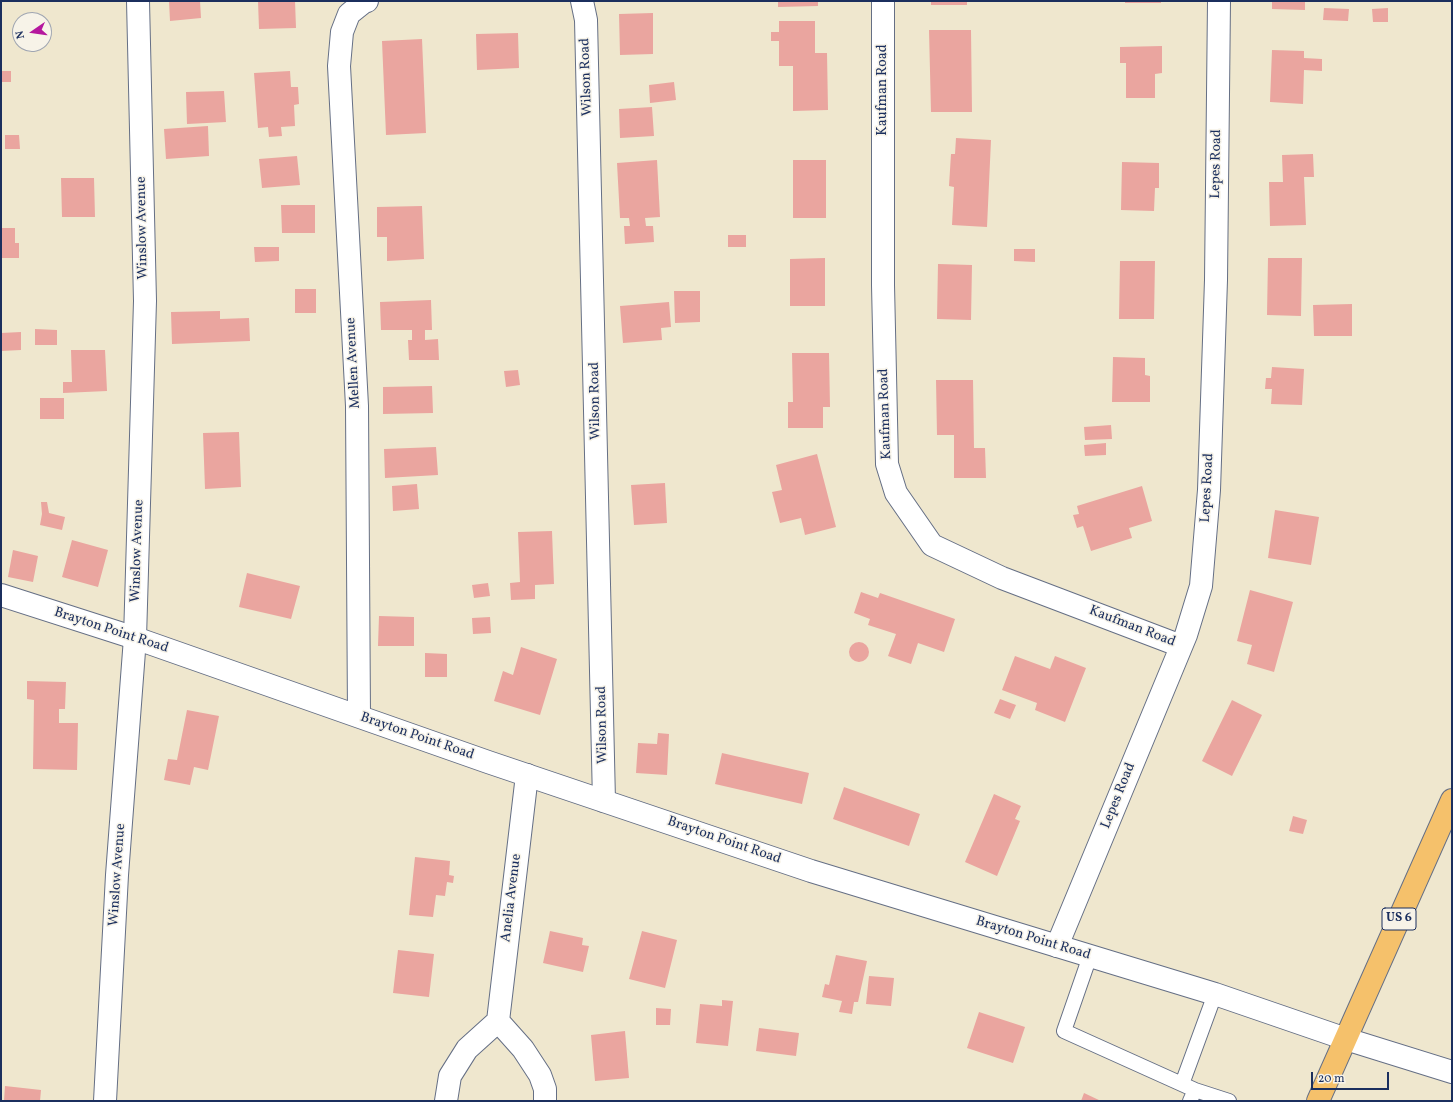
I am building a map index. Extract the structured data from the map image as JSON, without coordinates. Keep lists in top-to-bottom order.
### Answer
{
  "streets": {
    "main road": ["US 6"],
    "street": [
      "Wilson Road",
      "Kaufman Road",
      "Lepes Road",
      "Winslow Avenue",
      "Mellen Avenue",
      "Brayton Point Road",
      "Anelia Avenue"
    ]
  },
  "crossings": [
    ["Wilson Road", "Brayton Point Road"],
    ["Kaufman Road", "Lepes Road"],
    ["Lepes Road", "Brayton Point Road"],
    ["Winslow Avenue", "Brayton Point Road"],
    ["Mellen Avenue", "Brayton Point Road"],
    ["Brayton Point Road", "Anelia Avenue"],
    ["Brayton Point Road", "US 6"]
  ],
  "scale_bar": "20 m",
  "north": "left"
}
